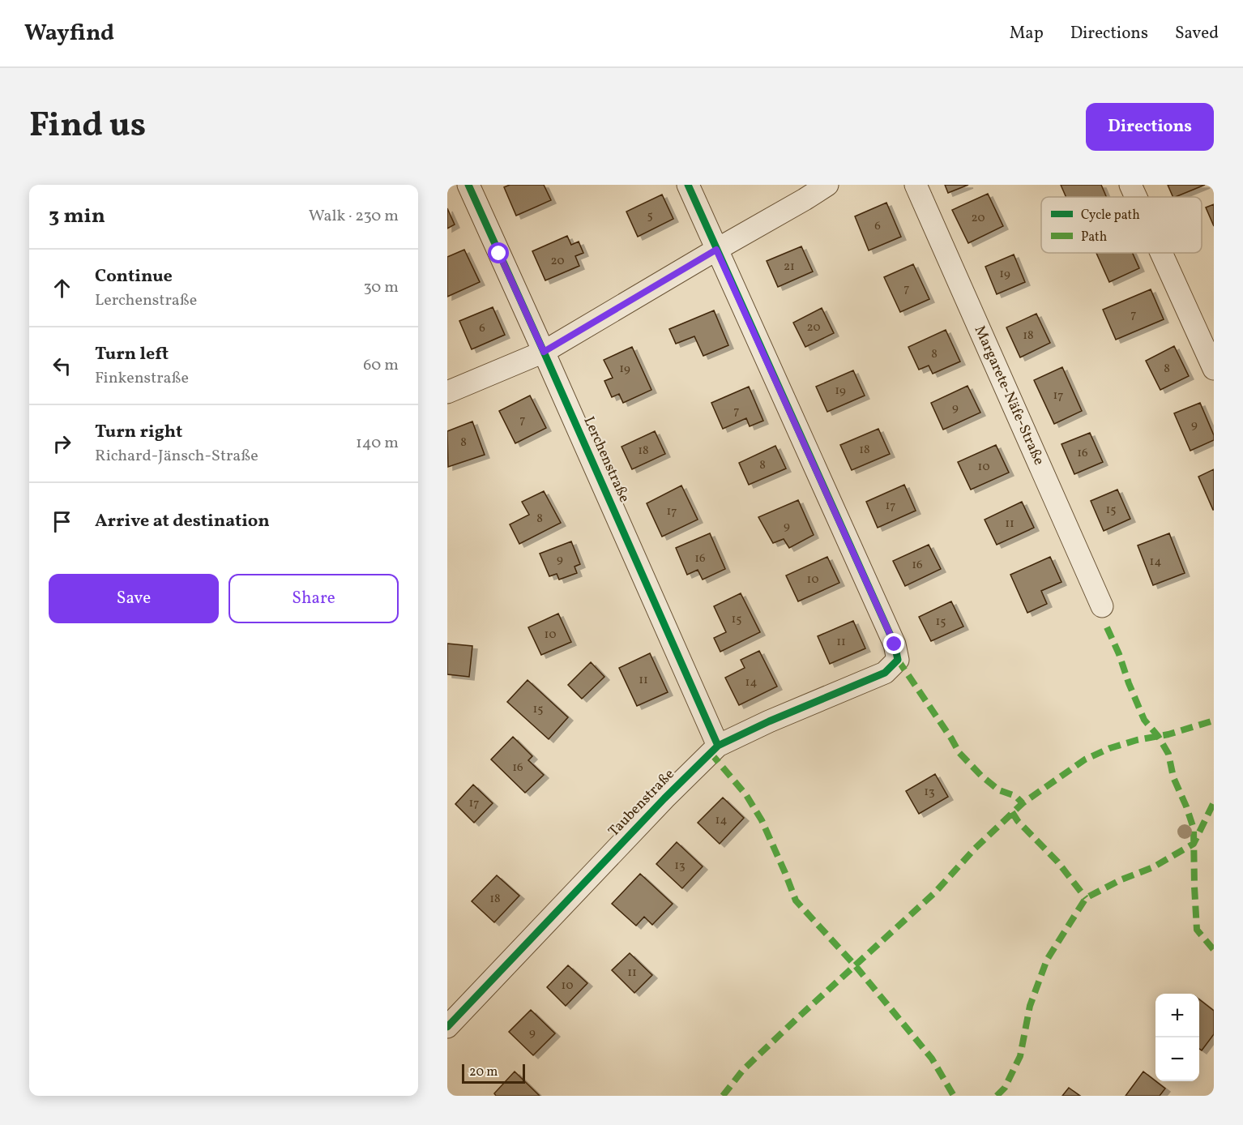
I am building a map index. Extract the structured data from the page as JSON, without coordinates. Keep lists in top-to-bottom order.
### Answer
{
  "streets": {
    "street": ["Margarete-Näfe-Straße", "Lerchenstraße", "Taubenstraße"]
  },
  "crossings": [
    ["Lerchenstraße", "Taubenstraße"]
  ],
  "house_numbers": [
    "5",
    "20",
    "6",
    "20",
    "21",
    "19",
    "7",
    "7",
    "20",
    "6",
    "18",
    "8",
    "19",
    "8",
    "19",
    "17",
    "9",
    "7",
    "7",
    "9",
    "8",
    "18",
    "18",
    "16",
    "8",
    "10",
    "17",
    "15",
    "17",
    "8",
    "11",
    "9",
    "16",
    "9",
    "14",
    "16",
    "10",
    "15",
    "15",
    "10",
    "11",
    "11",
    "14",
    "15",
    "16",
    "13",
    "17",
    "14",
    "13",
    "18",
    "11",
    "10",
    "9"
  ],
  "legend": ["Cycle path", "Path"],
  "scale_bar": "20 m",
  "page": {
    "header": "Wayfind",
    "nav": ["Map", "Directions", "Saved"],
    "title": "Find us",
    "buttons": [
      "Directions",
      ["Save", "Share"]
    ],
    "heading": ["3 min", "Walk · 230 m"],
    "list": [
      ["Continue", "Lerchenstraße", "30 m"],
      ["Turn left", "Finkenstraße", "60 m"],
      ["Turn right", "Richard-Jänsch-Straße", "140 m"],
      "Arrive at destination"
    ],
    "map_buttons": ["+", "−"],
    "scale": "20 m"
  }
}
